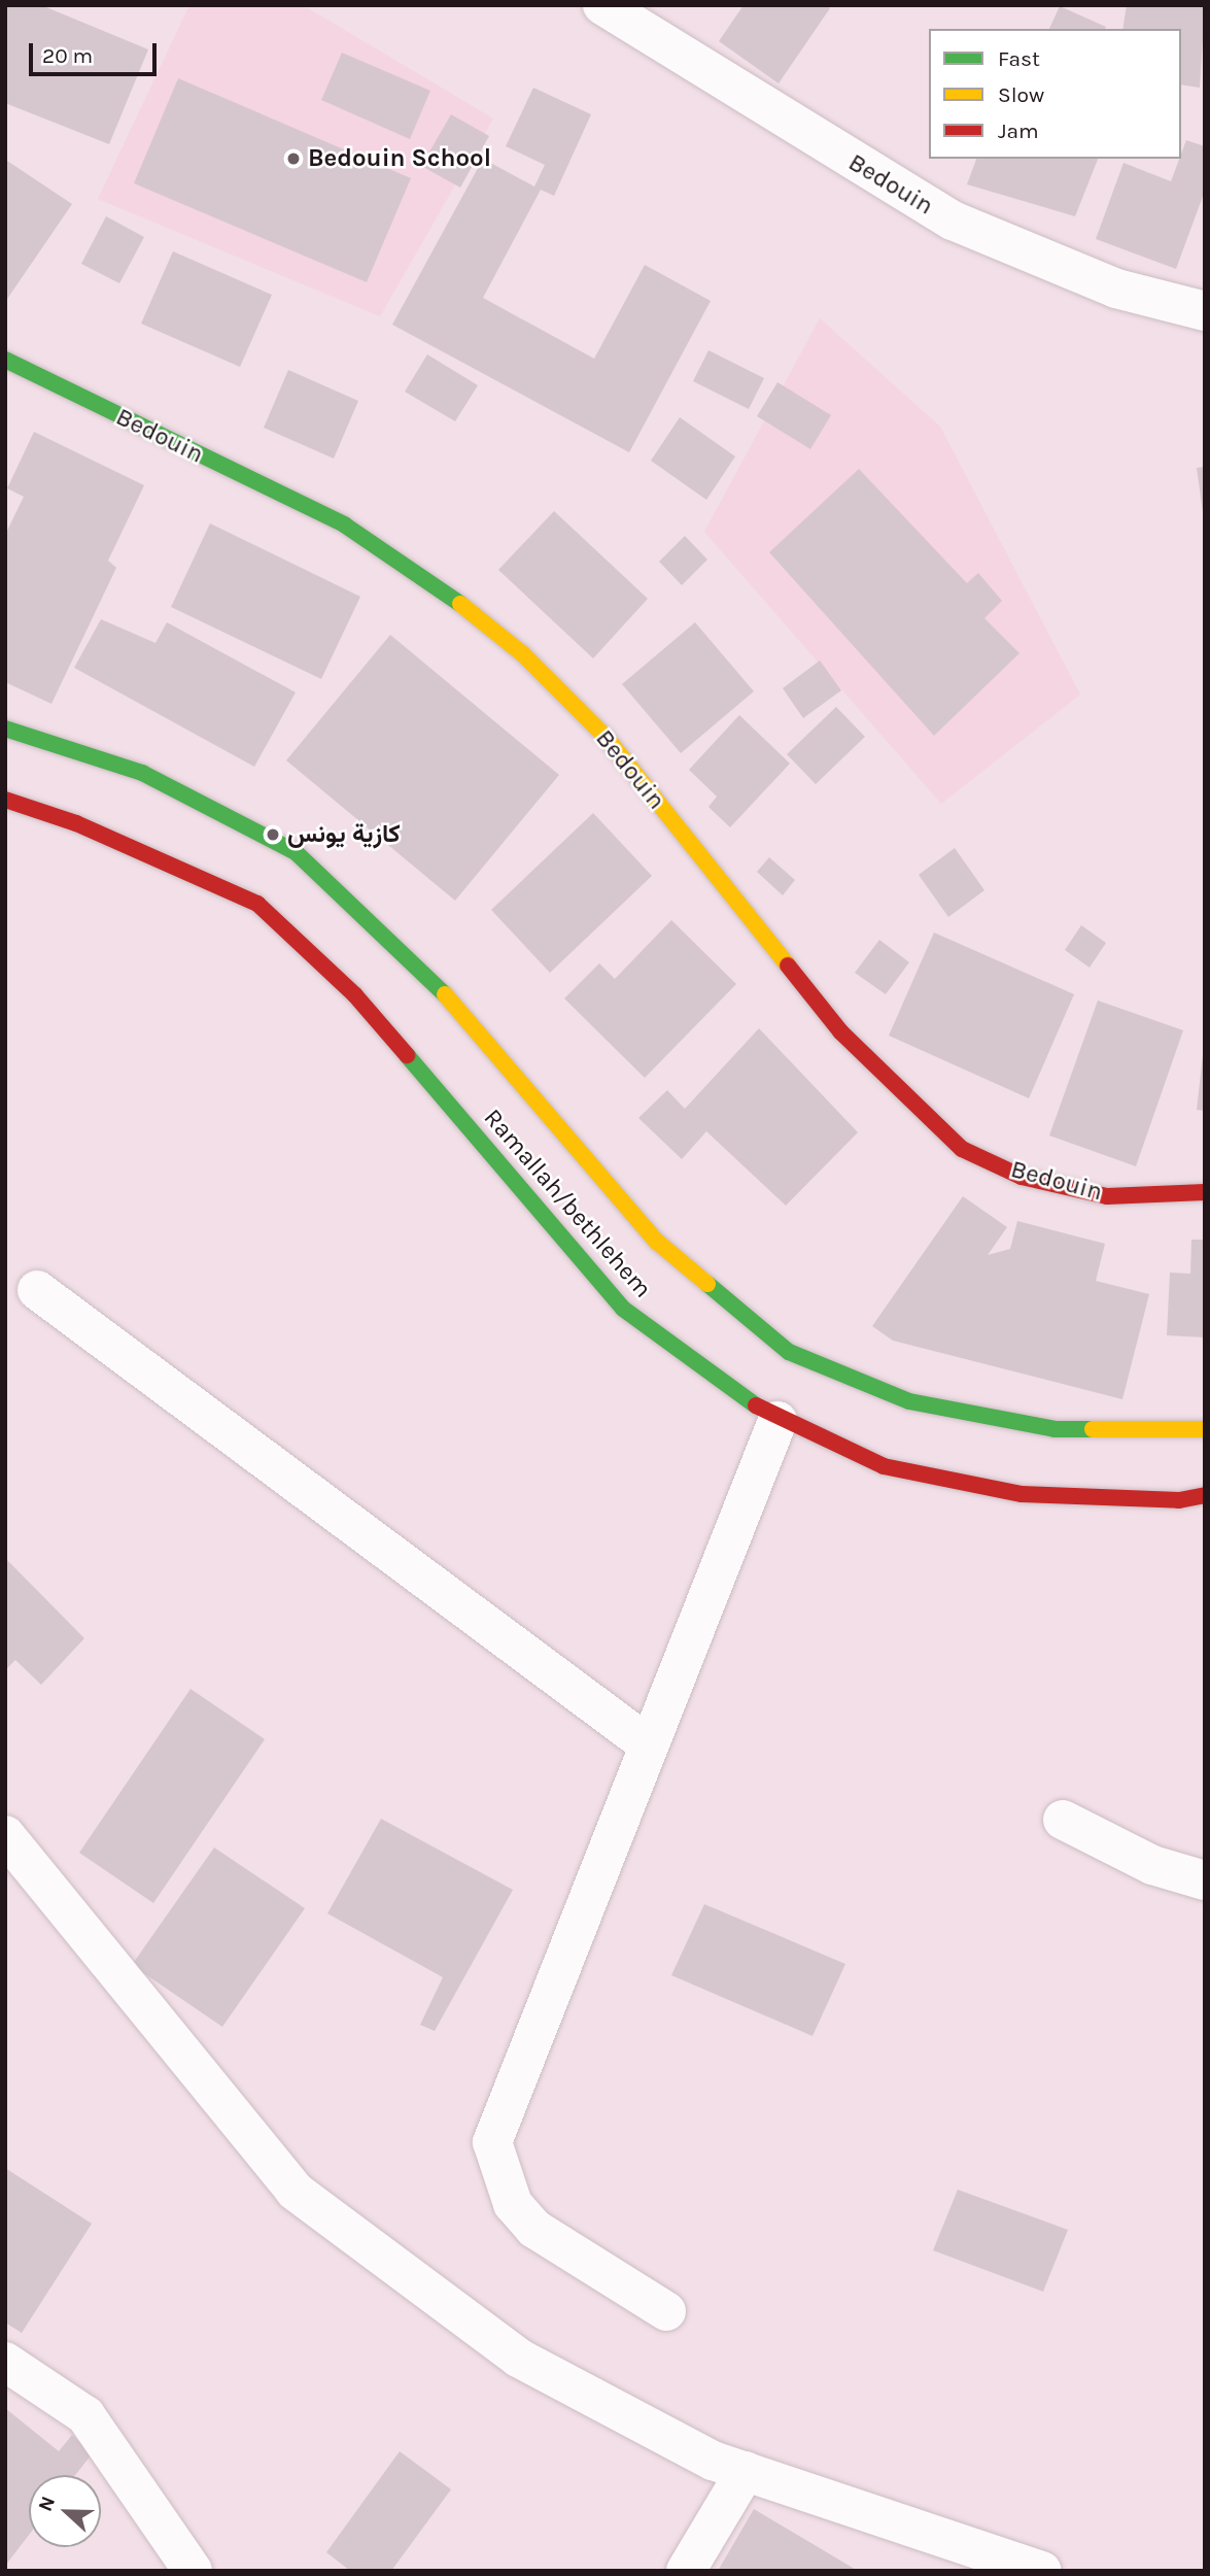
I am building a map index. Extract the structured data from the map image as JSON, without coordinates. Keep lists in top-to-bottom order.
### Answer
{
  "streets": {
    "main road": ["Bedouin", "Ramallah/bethlehem"]
  },
  "places": ["Bedouin School", "كازية يونس"],
  "legend": ["Fast", "Slow", "Jam"],
  "scale_bar": "20 m",
  "north": "left"
}
